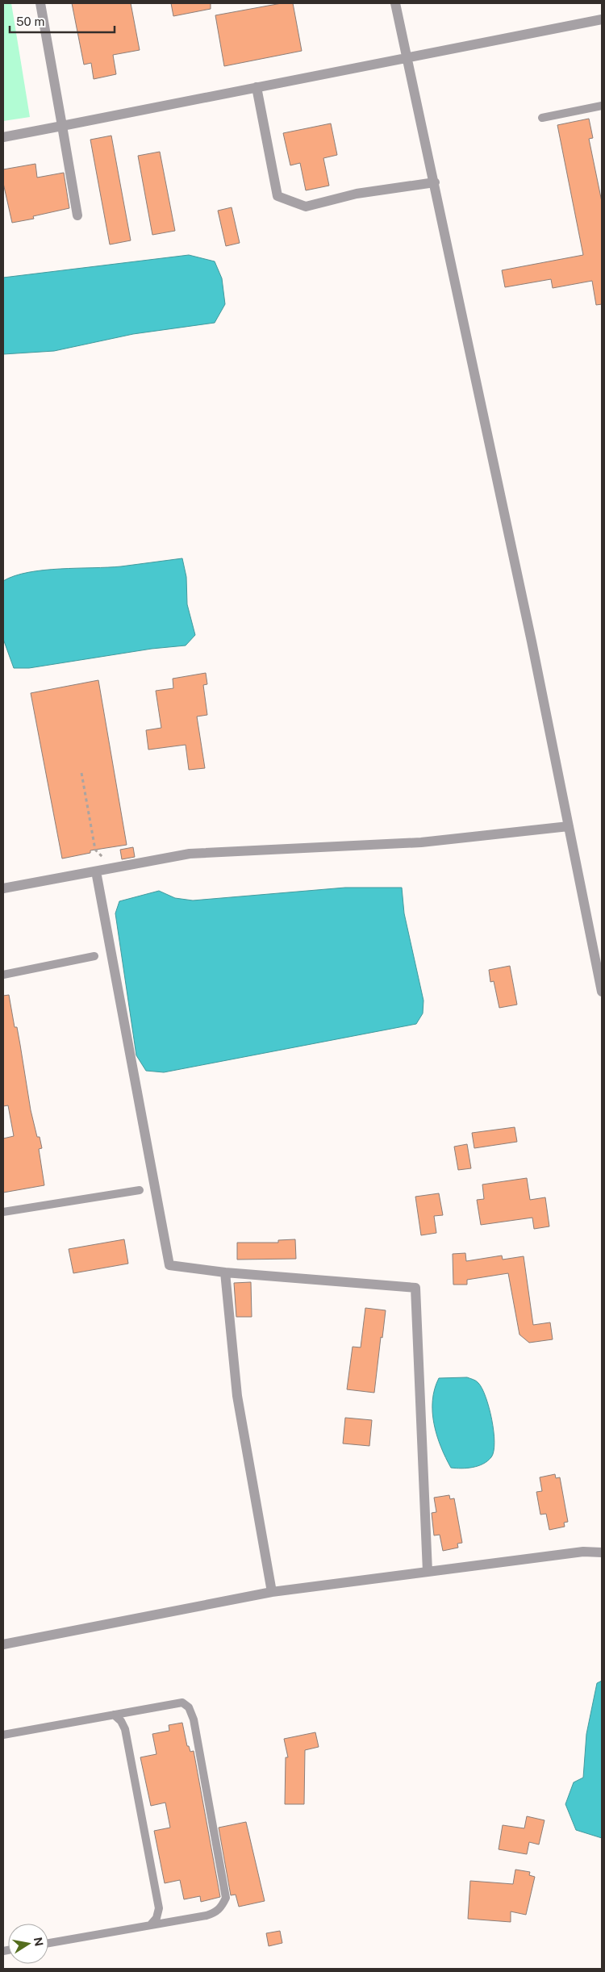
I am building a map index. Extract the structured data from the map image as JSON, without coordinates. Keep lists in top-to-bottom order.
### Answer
{
  "scale_bar": "50 m",
  "north": "right"
}
